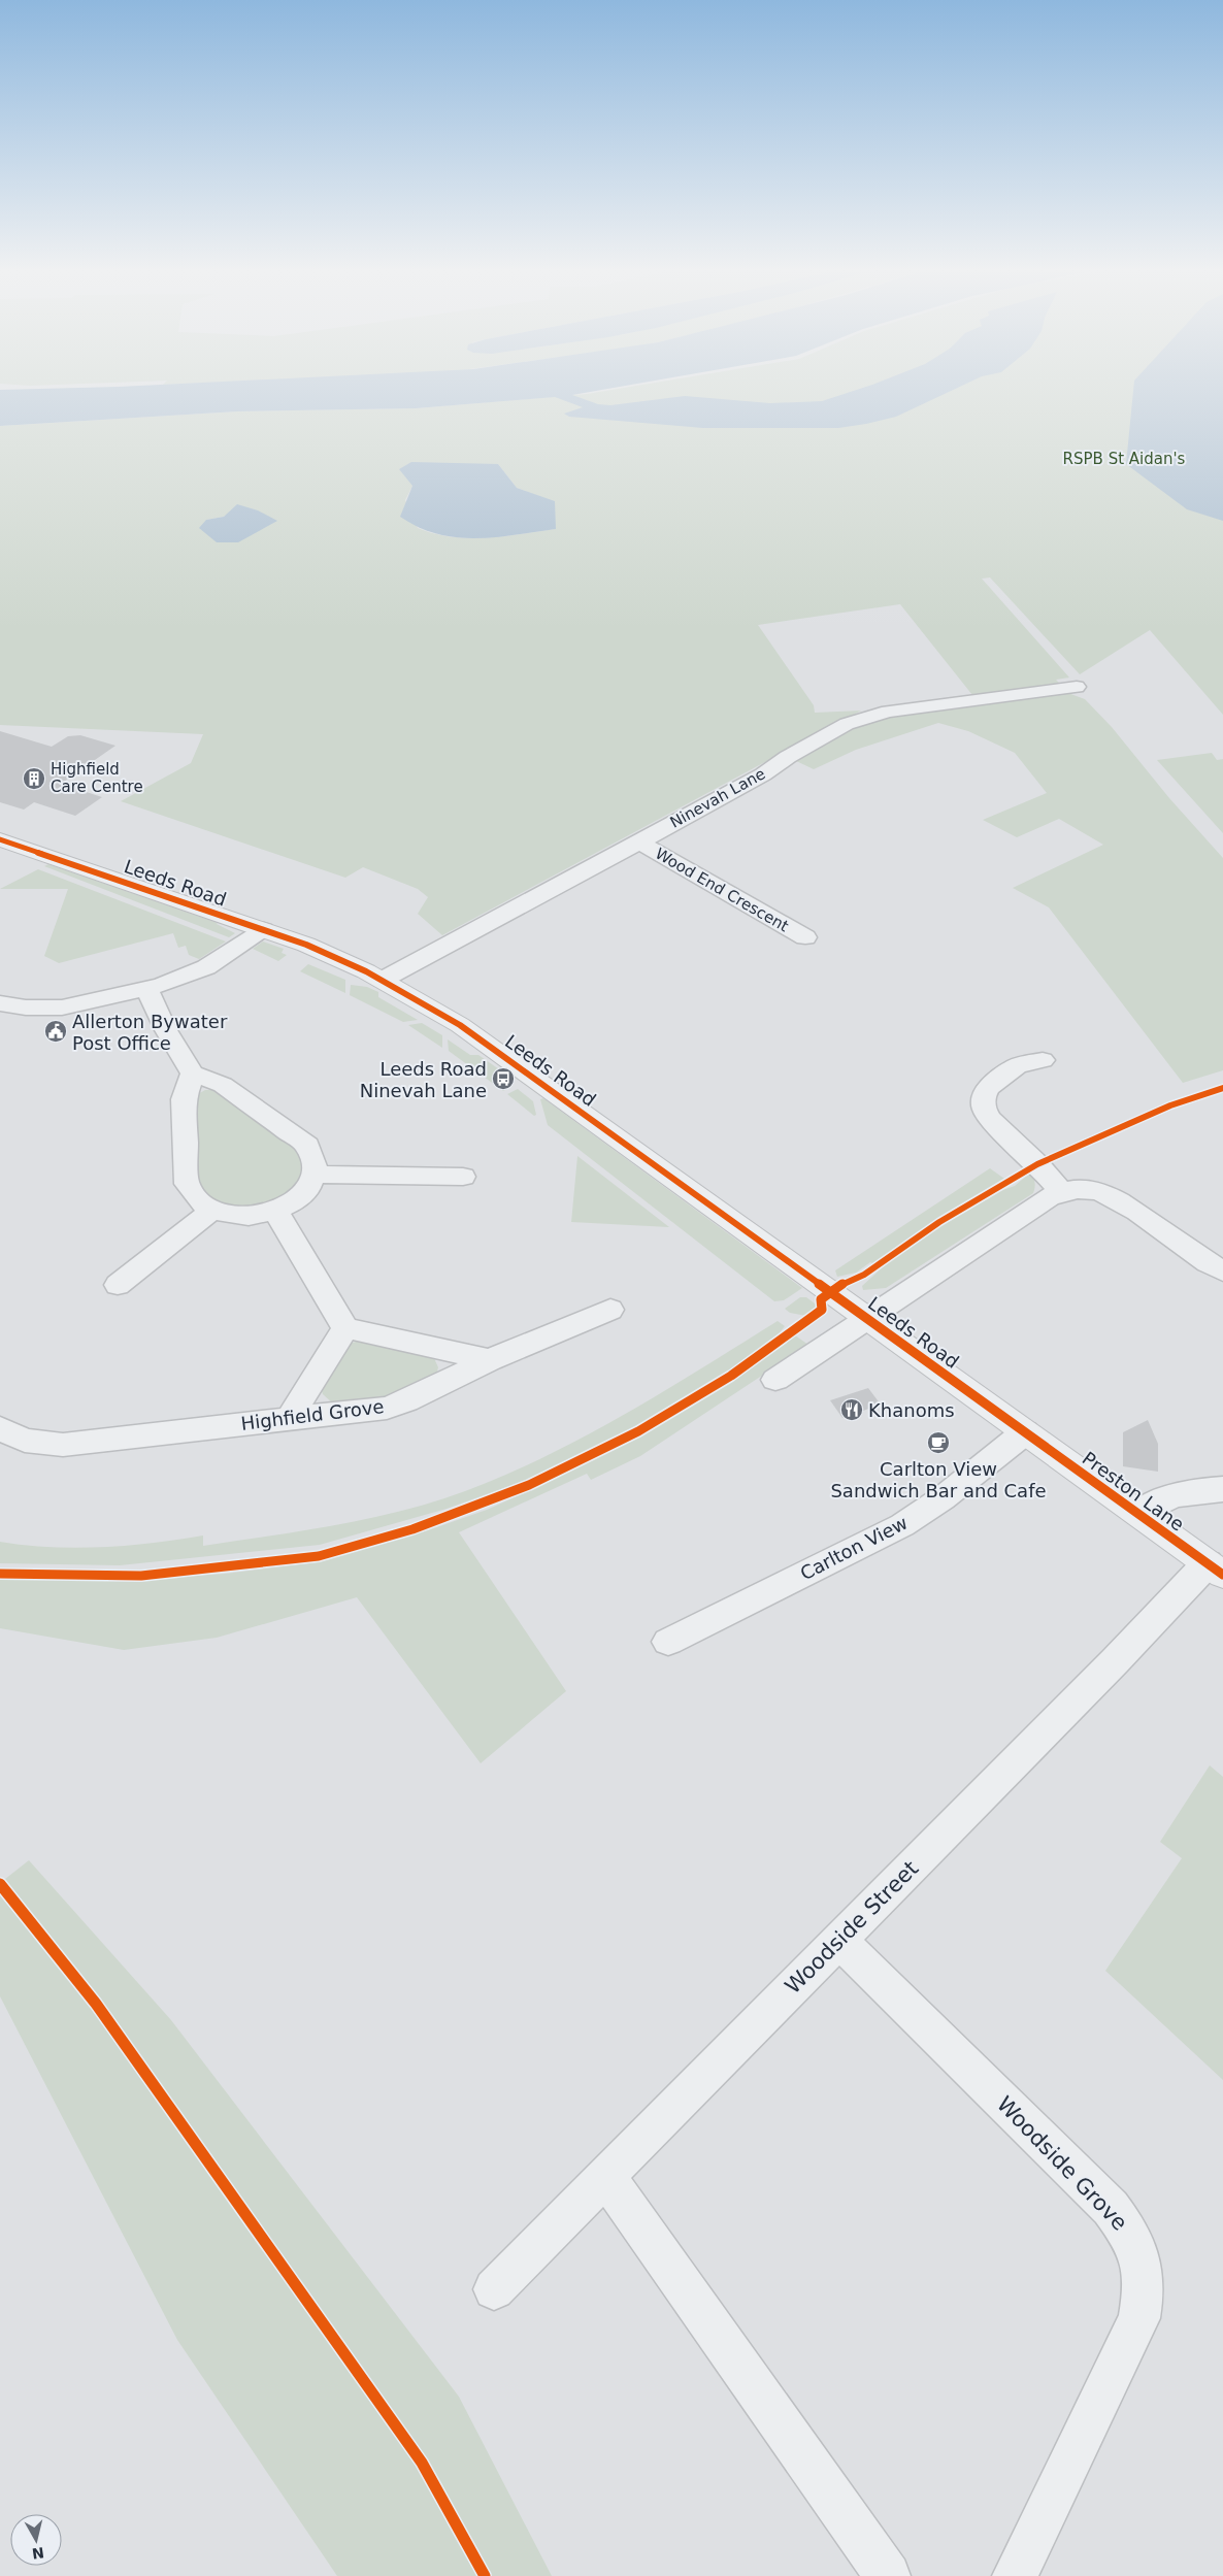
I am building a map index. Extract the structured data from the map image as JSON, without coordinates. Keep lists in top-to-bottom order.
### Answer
{
  "streets": {
    "street": [
      "Ninevah Lane",
      "Leeds Road",
      "Wood End Crescent",
      "Highfield Grove",
      "Preston Lane",
      "Carlton View",
      "Woodside Street",
      "Woodside Grove"
    ]
  },
  "crossings": [
    ["Ninevah Lane", "Leeds Road"],
    ["Ninevah Lane", "Wood End Crescent"],
    ["Leeds Road", "Preston Lane"],
    ["Leeds Road", "Carlton View"],
    ["Preston Lane", "Carlton View"],
    ["Preston Lane", "Woodside Street"],
    ["Woodside Street", "Woodside Grove"]
  ],
  "parks": ["RSPB St Aidan's"],
  "places": {
    "building": ["Highfield Care Centre"],
    "public building": ["Allerton Bywater Post Office"],
    "bus stop": ["Leeds Road Ninevah Lane"],
    "restaurant": ["Khanoms"],
    "cafe": ["Carlton View Sandwich Bar and Cafe"]
  },
  "north": "bottom"
}
